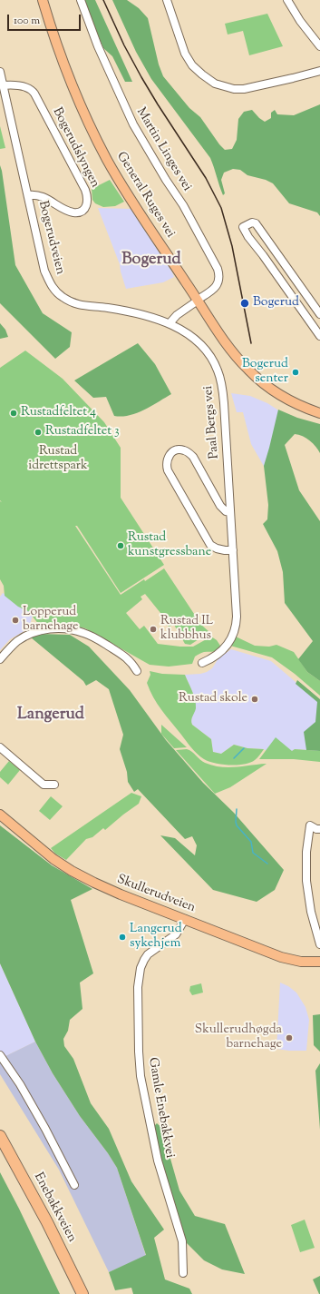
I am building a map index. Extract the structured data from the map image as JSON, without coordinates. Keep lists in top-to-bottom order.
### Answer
{
  "streets": {
    "highway": ["Enebakkveien"],
    "main road": ["General Ruges vei", "Skullerudveien"],
    "street": [
      "Bogerudslyngen",
      "Martin Linges vei",
      "Bogerudveien",
      "Paal Bergs vei",
      "Gamle Enebakkvei"
    ]
  },
  "crossings": [
    ["Bogerudslyngen", "Bogerudveien"],
    ["Martin Linges vei", "General Ruges vei"],
    ["Bogerudveien", "Paal Bergs vei"],
    ["Skullerudveien", "Gamle Enebakkvei"]
  ],
  "districts": ["Bogerud", "Langerud"],
  "parks": ["Rustad idrettspark"],
  "places": [
    "Bogerud",
    "Bogerud senter",
    "Rustadfeltet 4",
    "Rustadfeltet 3",
    "Rustad kunstgressbane",
    "Lopperud barnehage",
    "Rustad IL klubbhus",
    "Rustad skole",
    "Langerud sykehjem",
    "Skullerudhøgda barnehage"
  ],
  "scale_bar": "100 m"
}
